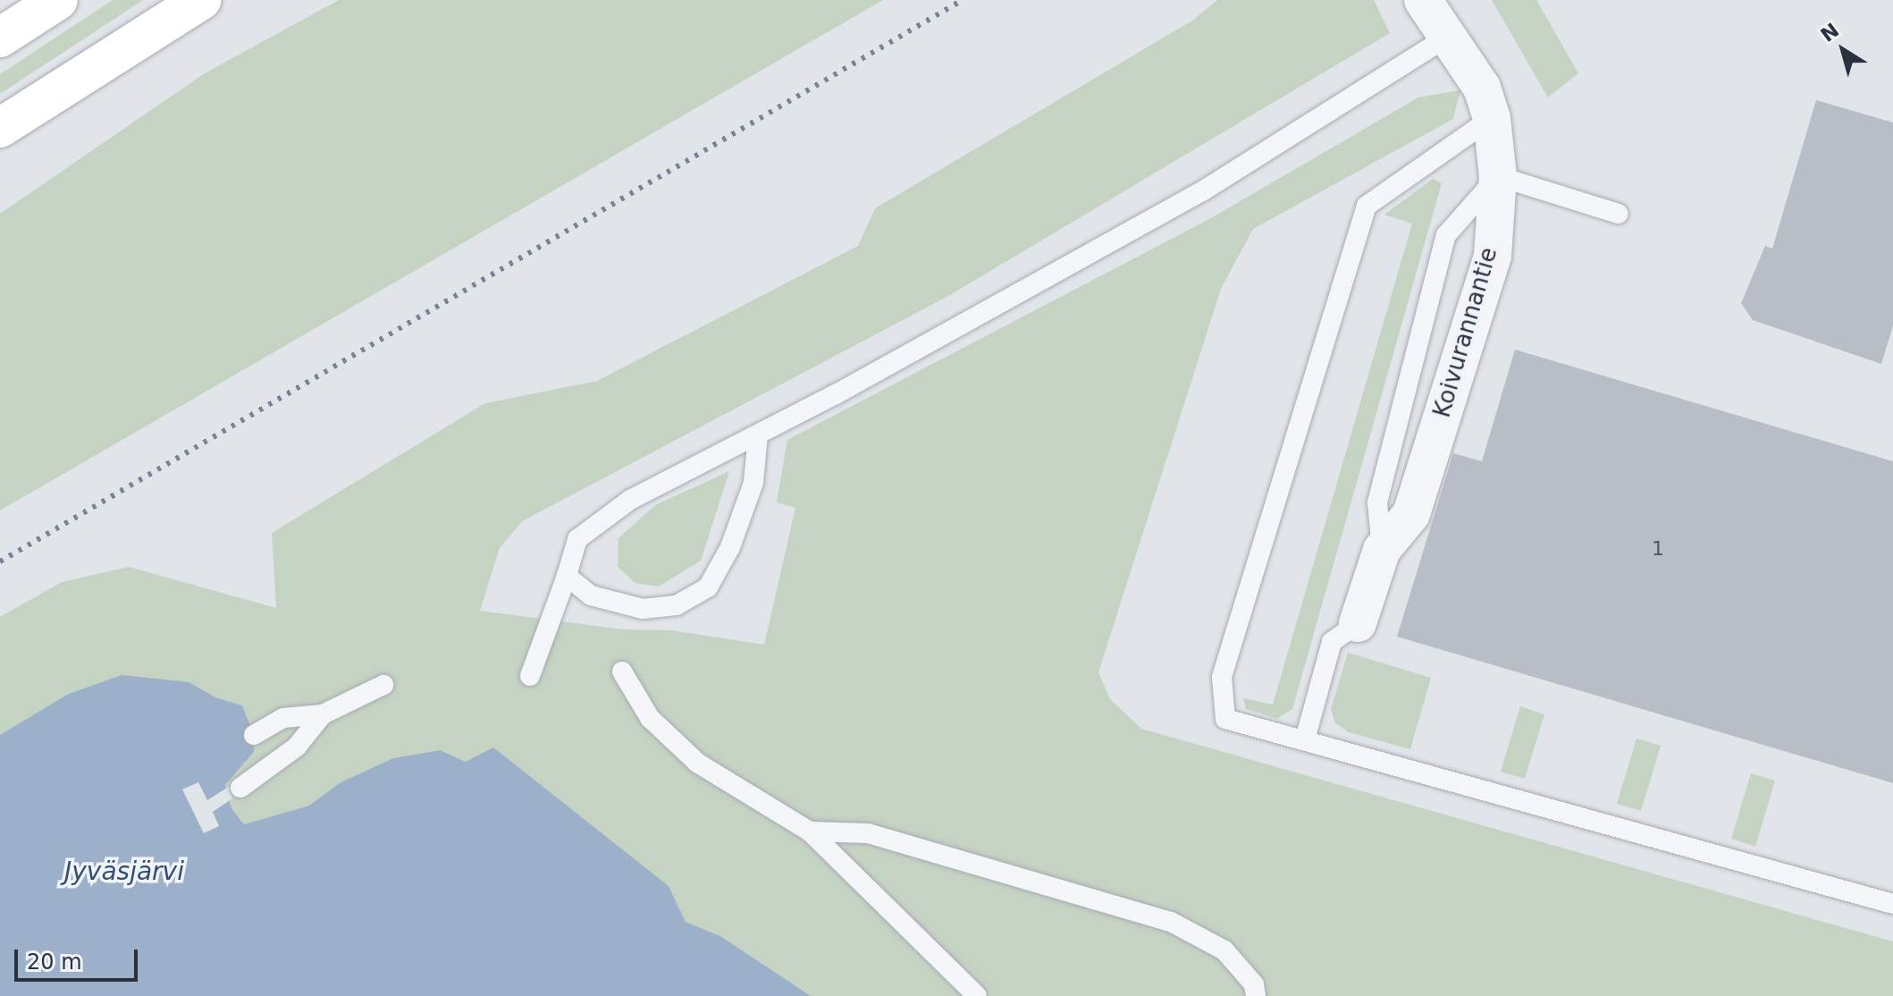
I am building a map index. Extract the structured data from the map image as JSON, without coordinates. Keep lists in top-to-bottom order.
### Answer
{
  "streets": {
    "street": ["Koivurannantie"]
  },
  "water": ["Jyväsjärvi"],
  "house_numbers": ["1"],
  "scale_bar": "20 m",
  "north": "top left"
}
